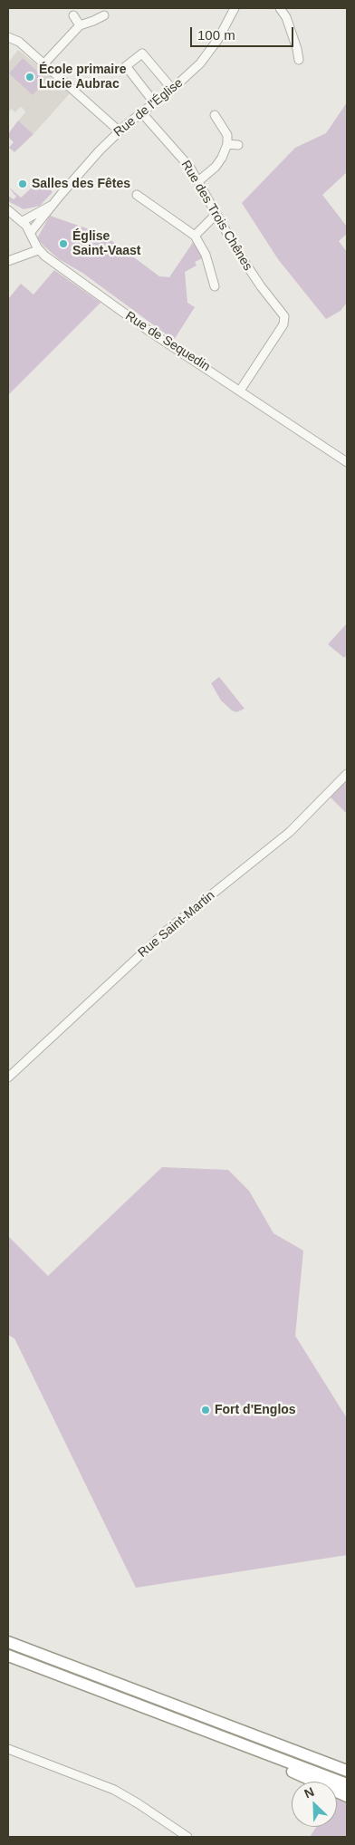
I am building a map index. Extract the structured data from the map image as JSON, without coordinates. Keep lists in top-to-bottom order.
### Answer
{
  "streets": {
    "street": [
      "Rue de l'Église",
      "Rue des Trois Chênes",
      "Rue de Sequedin",
      "Rue Saint-Martin"
    ]
  },
  "crossings": [
    ["Rue de l'Église", "Rue des Trois Chênes"],
    ["Rue des Trois Chênes", "Rue de Sequedin"]
  ],
  "places": [
    "École primaire Lucie Aubrac",
    "Salles des Fêtes",
    "Église Saint-Vaast",
    "Fort d'Englos"
  ],
  "scale_bar": "100 m",
  "north": "top left"
}
